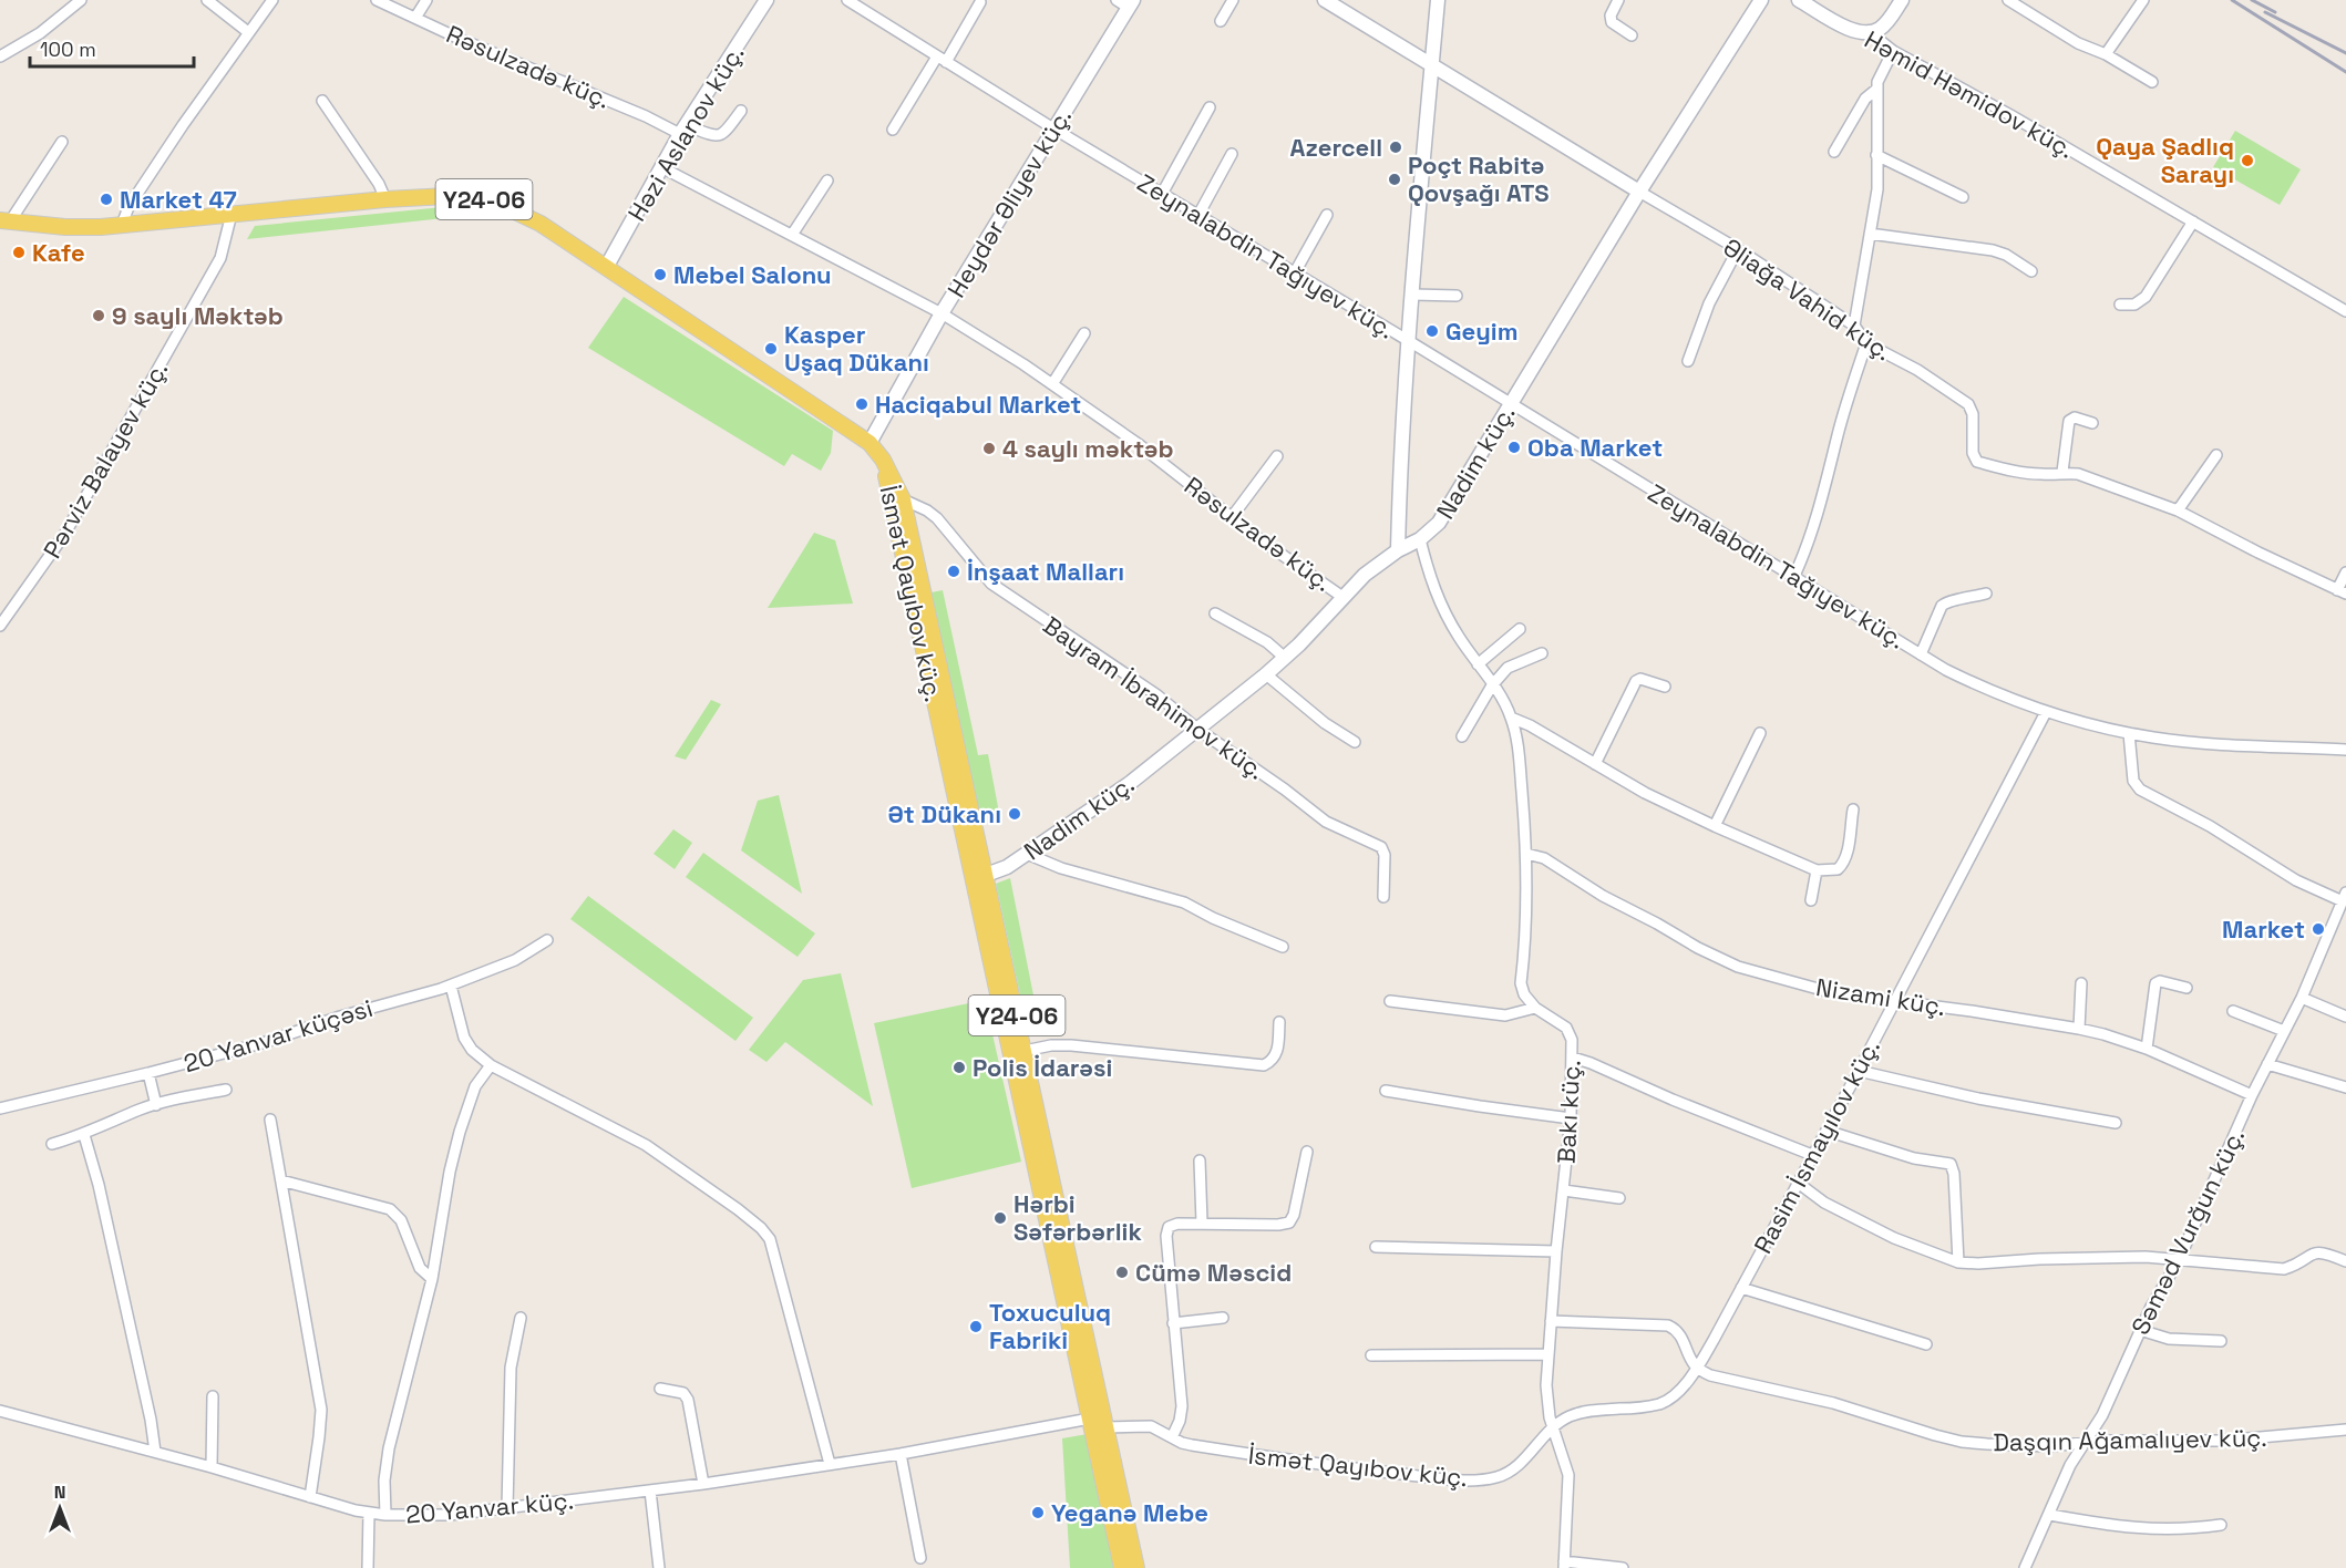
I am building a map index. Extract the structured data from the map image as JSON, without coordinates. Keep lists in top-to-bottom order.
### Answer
{
  "streets": {
    "main road": [
      "Həmid Həmidov küç.",
      "Həzi Aslanov küç.",
      "Y24-06",
      "Heydər Əliyev küç.",
      "Əliağa Vahid küç.",
      "Nadim küç.",
      "İsmət Qayıbov küç."
    ],
    "street": [
      "Rəsulzadə küç.",
      "Zeynalabdin Tağıyev küç.",
      "Pərviz Balayev küç.",
      "Bayram İbrahimov küç.",
      "Nizami küç.",
      "20 Yanvar küçəsi",
      "Bakı küç.",
      "Rasim İsmayılov küç.",
      "Səməd Vurğun küç.",
      "Daşqın Ağamalıyev küç.",
      "20 Yanvar küç."
    ]
  },
  "crossings": [
    ["Rəsulzadə küç.", "Həzi Aslanov küç."],
    ["Rəsulzadə küç.", "Heydər Əliyev küç."],
    ["Rəsulzadə küç.", "Nadim küç."],
    ["Həzi Aslanov küç.", "Y24-06"],
    ["Y24-06", "Heydər Əliyev küç."],
    ["Y24-06", "Pərviz Balayev küç."],
    ["Y24-06", "İsmət Qayıbov küç."],
    ["Heydər Əliyev küç.", "Zeynalabdin Tağıyev küç."],
    ["Zeynalabdin Tağıyev küç.", "Nadim küç."],
    ["Zeynalabdin Tağıyev küç.", "Rasim İsmayılov küç."],
    ["Əliağa Vahid küç.", "Nadim küç."],
    ["Nadim küç.", "İsmət Qayıbov küç."],
    ["Nadim küç.", "Bayram İbrahimov küç."],
    ["İsmət Qayıbov küç.", "Bayram İbrahimov küç."],
    ["İsmət Qayıbov küç.", "Bakı küç."],
    ["İsmət Qayıbov küç.", "Rasim İsmayılov küç."],
    ["İsmət Qayıbov küç.", "Daşqın Ağamalıyev küç."],
    ["İsmət Qayıbov küç.", "20 Yanvar küç."],
    ["Nizami küç.", "Rasim İsmayılov küç."],
    ["Nizami küç.", "Səməd Vurğun küç."],
    ["Rasim İsmayılov küç.", "Daşqın Ağamalıyev küç."],
    ["Səməd Vurğun küç.", "Daşqın Ağamalıyev küç."]
  ],
  "places": [
    "Azercell",
    "Qaya Şadlıq Sarayı",
    "Poçt Rabitə Qovşağı ATS",
    "Market 47",
    "Kafe",
    "Mebel Salonu",
    "9 saylı Məktəb",
    "Geyim",
    "Kasper Uşaq Dükanı",
    "Haciqabul Market",
    "Oba Market",
    "4 saylı məktəb",
    "İnşaat Malları",
    "Ət Dükanı",
    "Market",
    "Polis İdarəsi",
    "Hərbi Səfərbərlik",
    "Cümə Məscid",
    "Toxuculuq Fabriki",
    "Yeganə Mebe"
  ],
  "scale_bar": "100 m",
  "north": "top"
}
